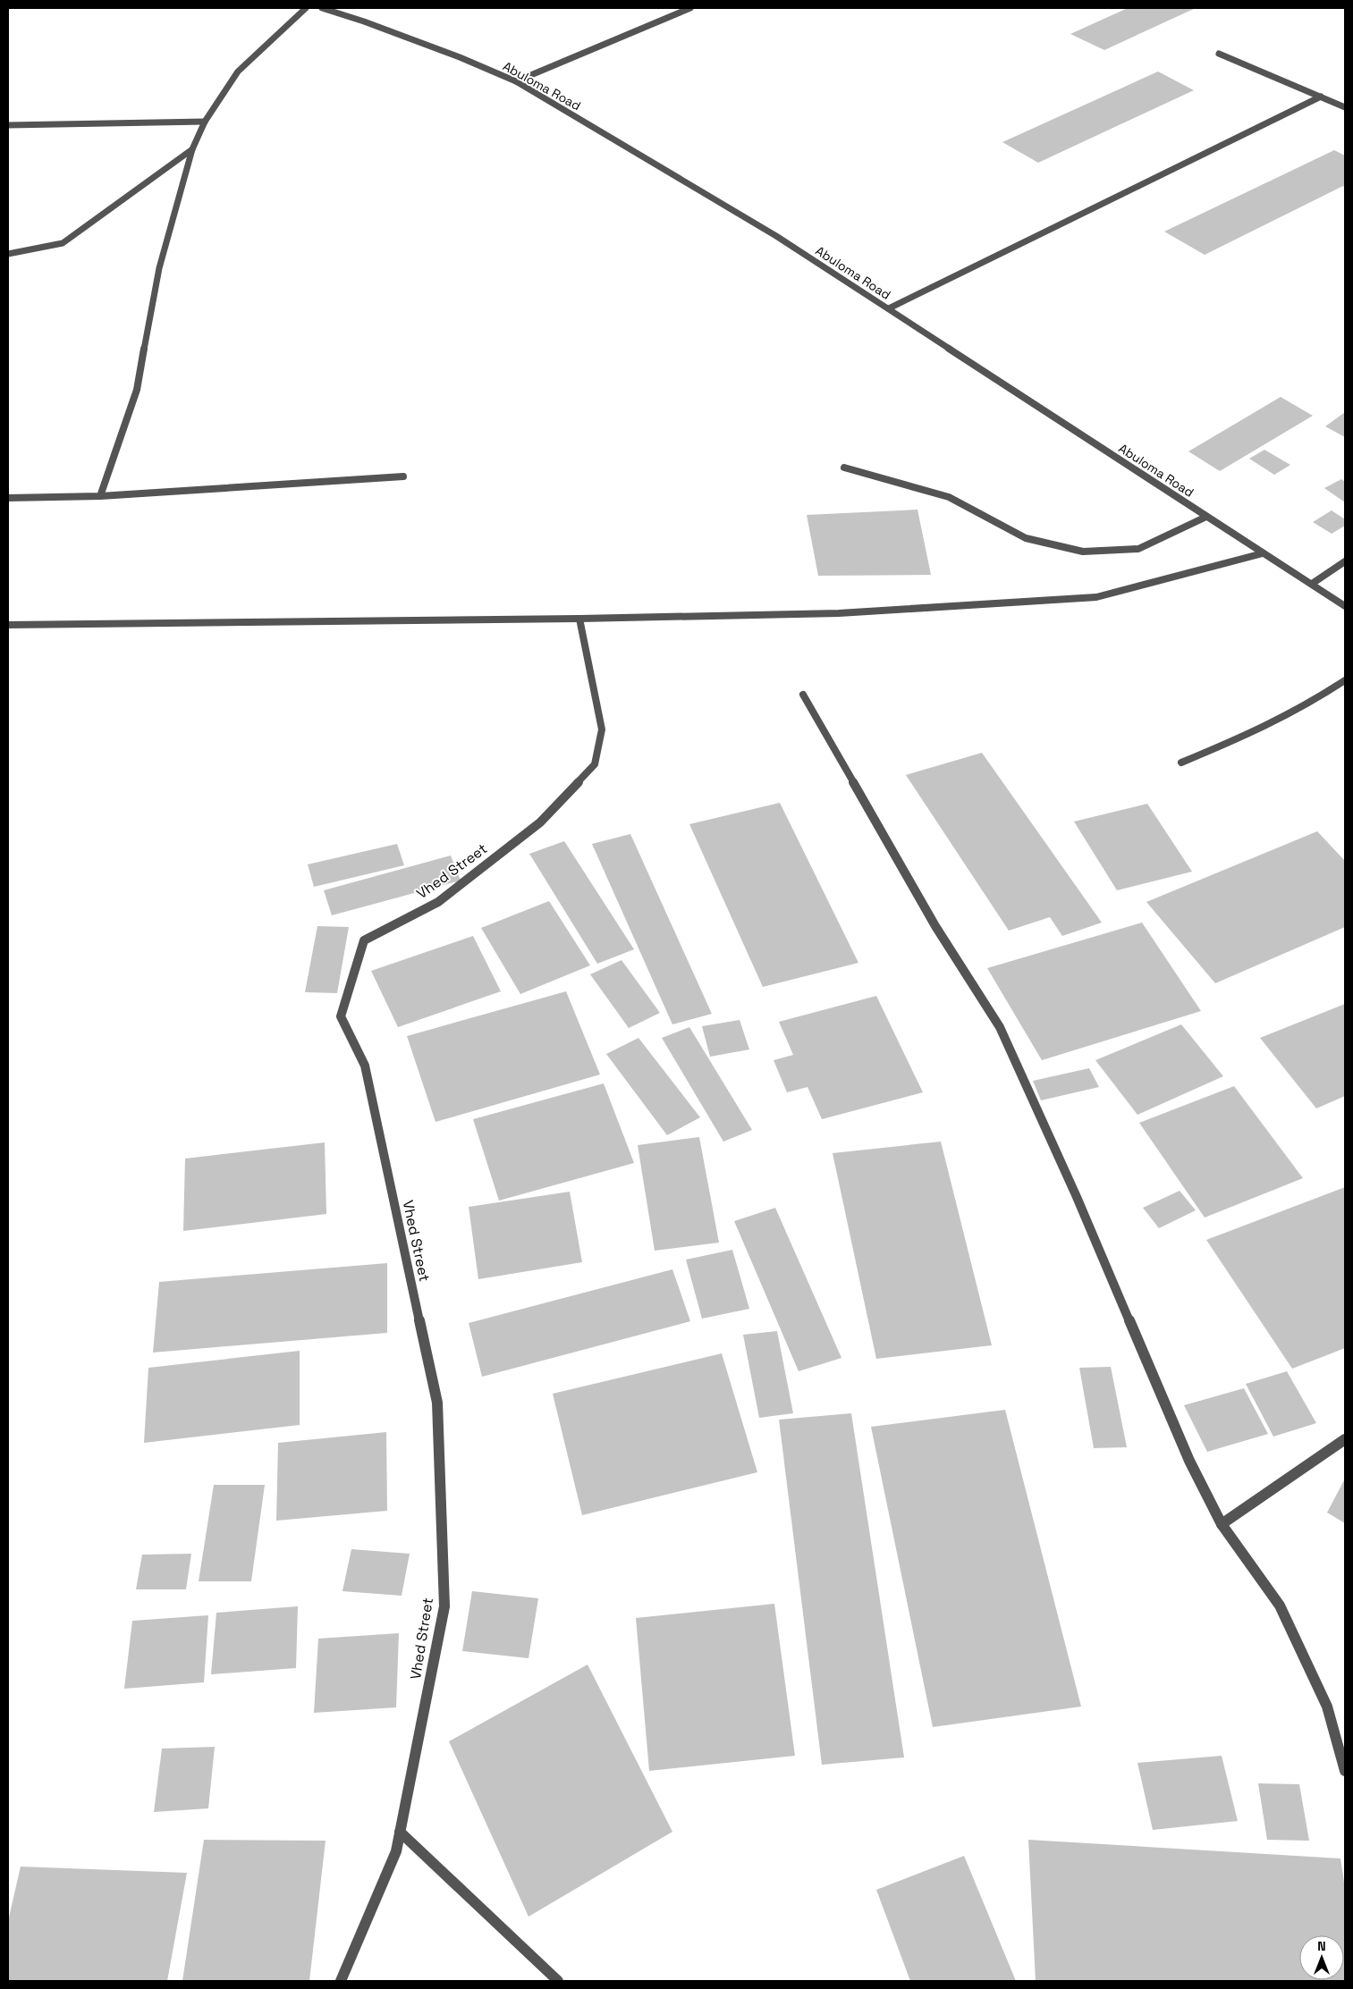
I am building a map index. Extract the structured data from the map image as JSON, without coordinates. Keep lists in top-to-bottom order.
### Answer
{
  "streets": {
    "street": ["Abuloma Road", "Vhed Street"]
  },
  "north": "top"
}
